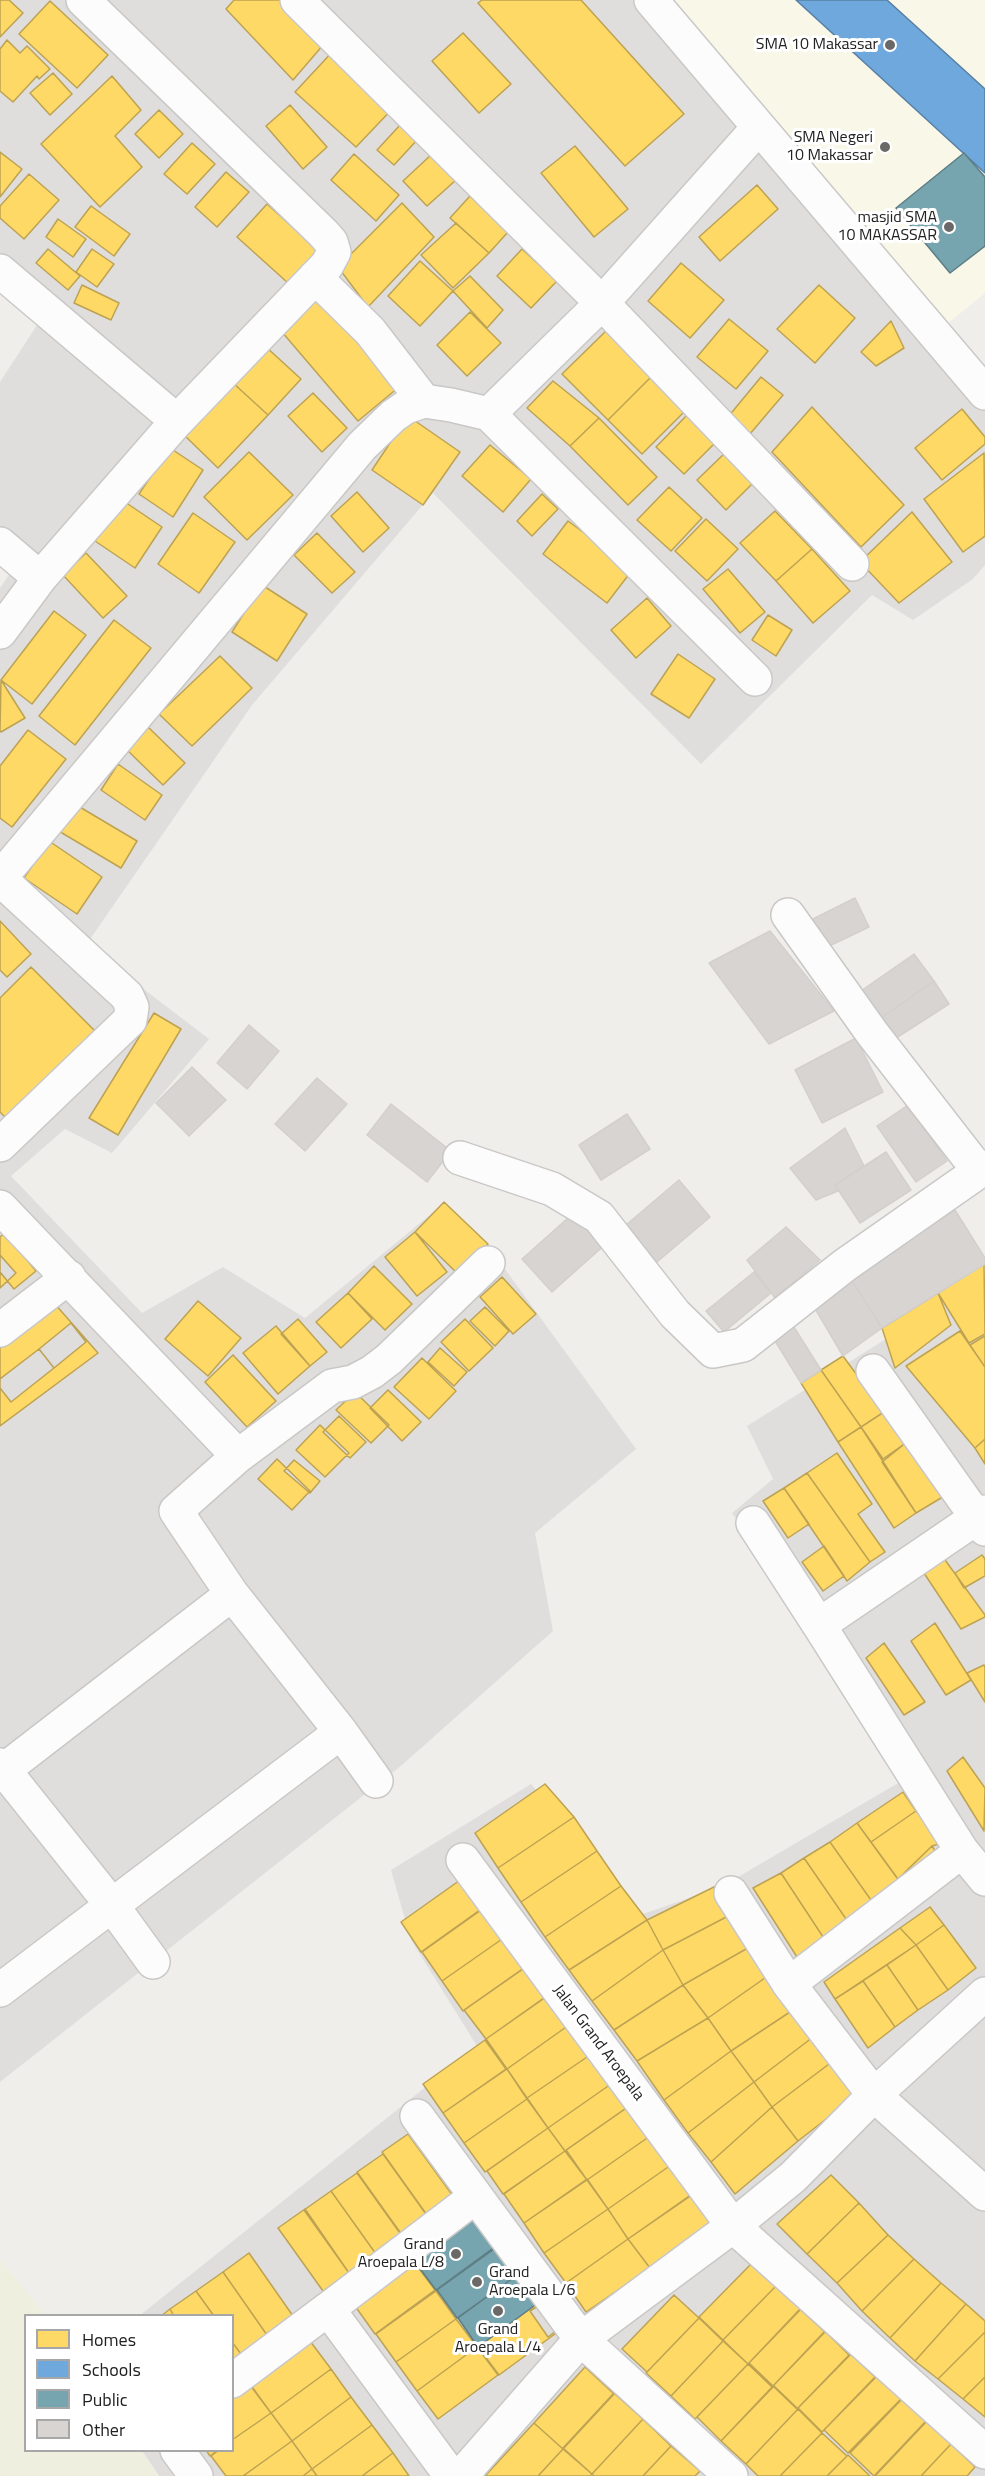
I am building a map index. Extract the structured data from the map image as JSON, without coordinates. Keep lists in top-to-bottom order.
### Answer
{
  "streets": {
    "street": ["Jalan Grand Aroepala"]
  },
  "places": [
    "SMA 10 Makassar",
    "SMA Negeri 10 Makassar",
    "masjid SMA 10 MAKASSAR",
    "Grand Aroepala L/8",
    "Grand Aroepala L/6",
    "Grand Aroepala L/4"
  ],
  "legend": [
    "Homes",
    "Schools",
    "Public",
    "Other"
  ]
}
